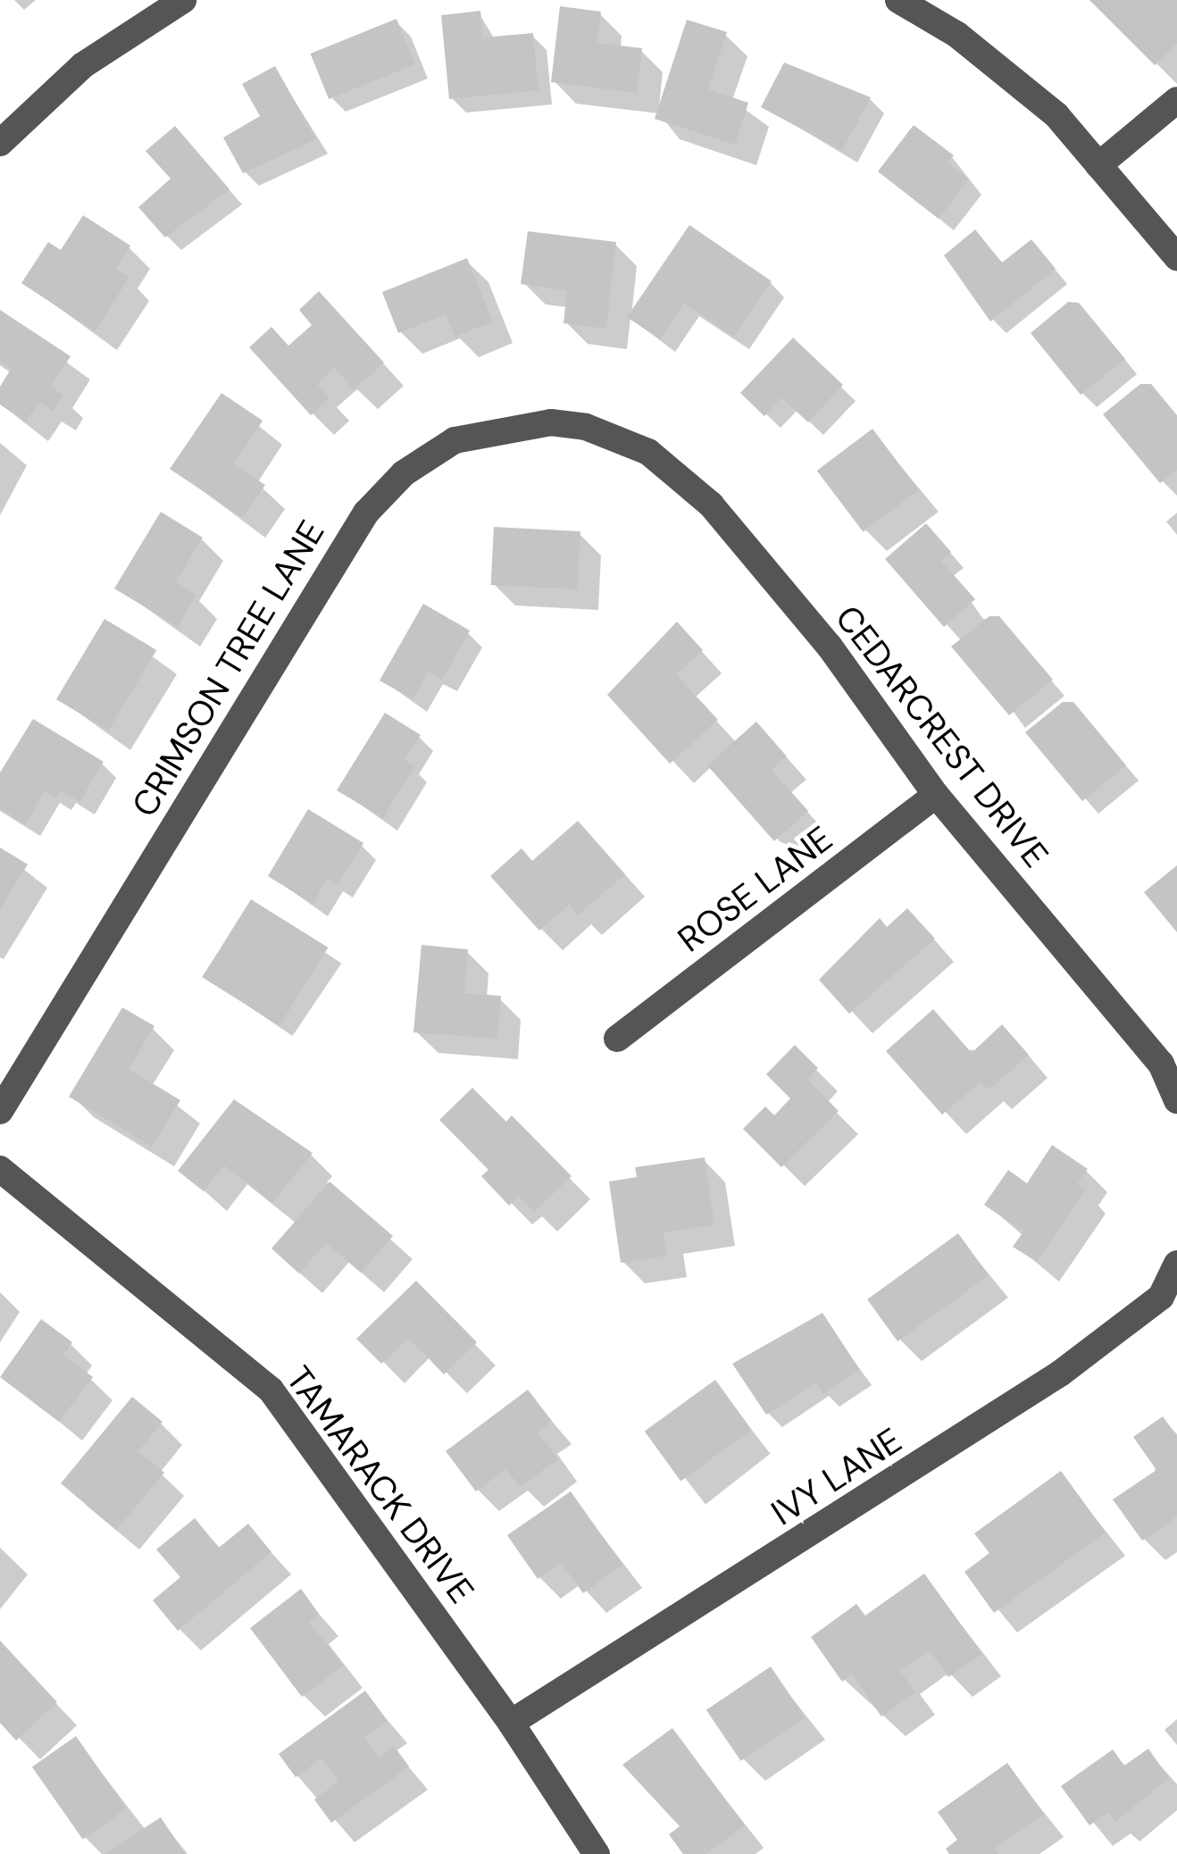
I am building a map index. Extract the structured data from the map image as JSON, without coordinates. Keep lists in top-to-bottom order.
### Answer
{
  "streets": {
    "street": [
      "CRIMSON TREE LANE",
      "CEDARCREST DRIVE",
      "ROSE LANE",
      "IVY LANE",
      "TAMARACK DRIVE"
    ]
  },
  "crossings": [
    ["CRIMSON TREE LANE", "CEDARCREST DRIVE"],
    ["CEDARCREST DRIVE", "ROSE LANE"],
    ["IVY LANE", "TAMARACK DRIVE"]
  ]
}
